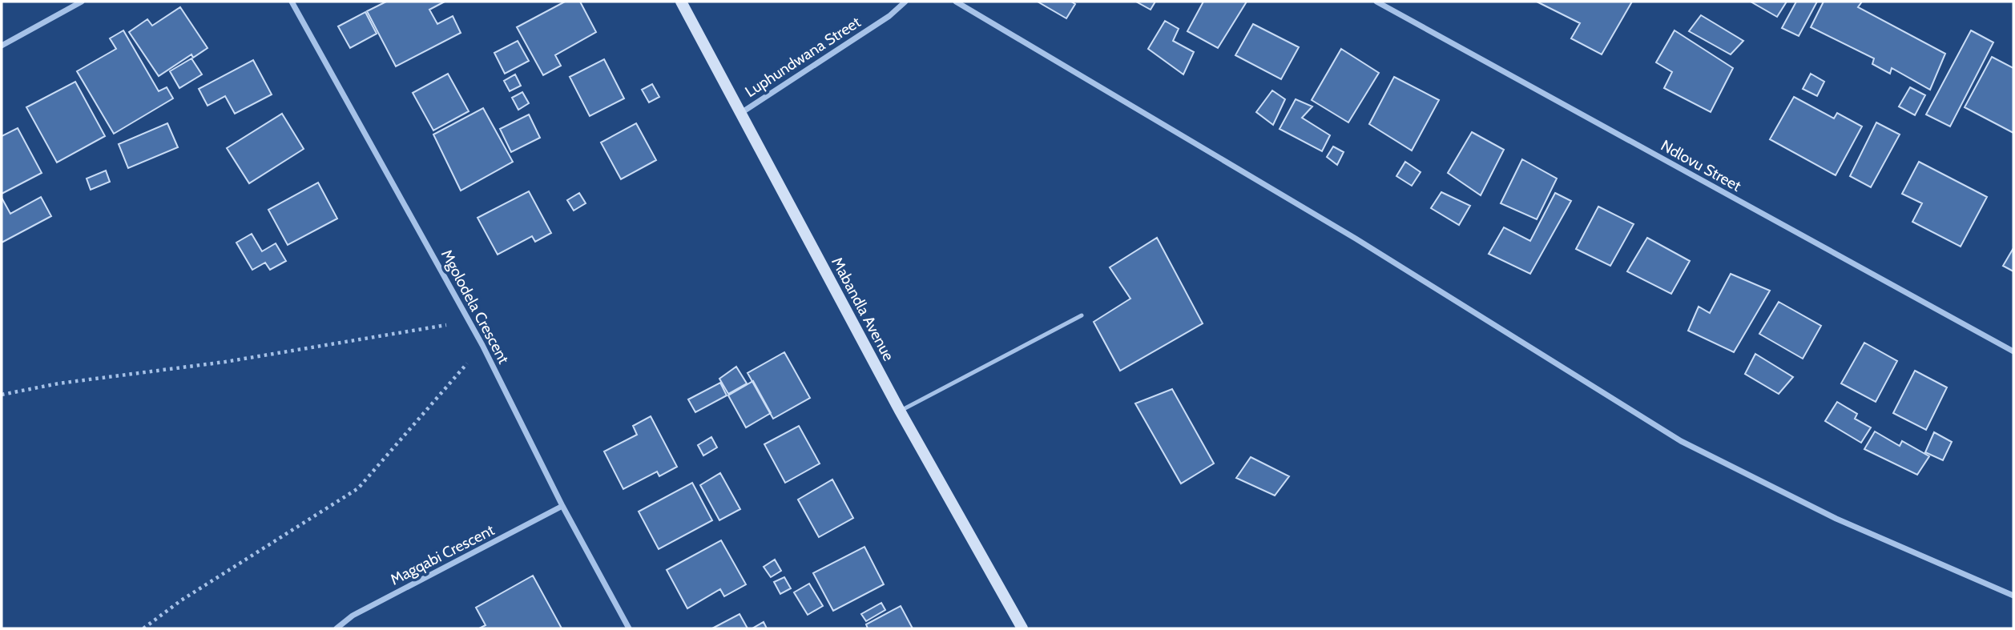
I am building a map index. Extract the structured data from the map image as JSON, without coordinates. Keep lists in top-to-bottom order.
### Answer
{
  "streets": {
    "street": [
      "Luphundwana Street",
      "Ndlovu Street",
      "Mgolodela Crescent",
      "Mabandla Avenue",
      "Magqabi Crescent"
    ]
  },
  "crossings": [
    ["Luphundwana Street", "Mabandla Avenue"],
    ["Mgolodela Crescent", "Magqabi Crescent"]
  ]
}
